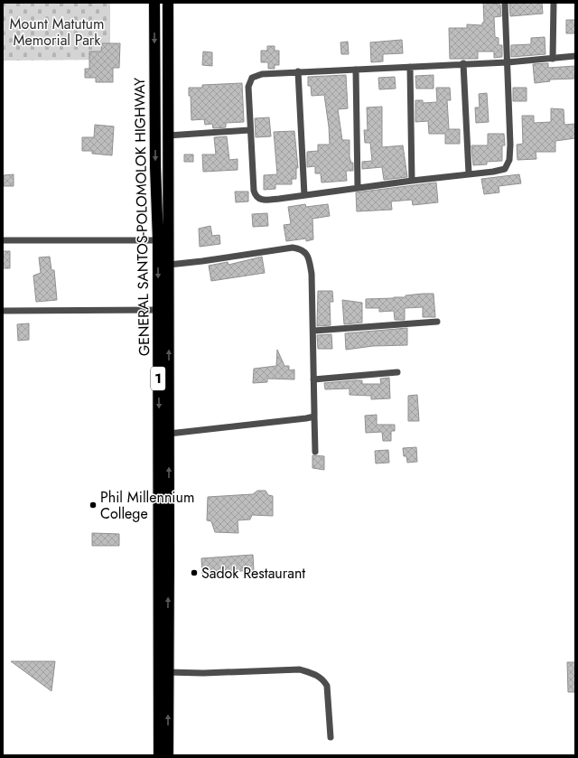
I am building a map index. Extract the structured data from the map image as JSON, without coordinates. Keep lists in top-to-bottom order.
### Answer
{
  "streets": {
    "highway": ["GENERAL SANTOS-POLOMOLOK HIGHWAY", "1"]
  },
  "parks": ["Mount Matutum Memorial Park"],
  "places": ["Phil Millennium College", "Sadok Restaurant"]
}
